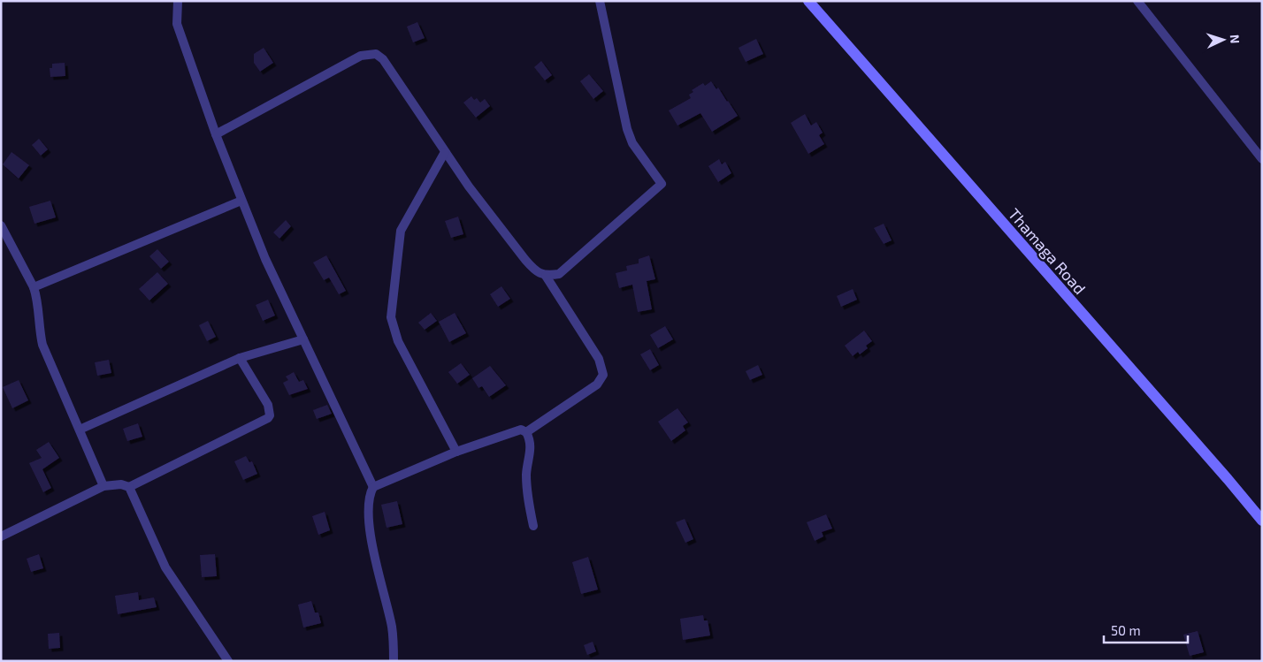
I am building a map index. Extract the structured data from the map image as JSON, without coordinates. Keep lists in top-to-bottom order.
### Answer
{
  "streets": {
    "main road": ["Thamaga Road"]
  },
  "scale_bar": "50 m",
  "north": "right"
}
